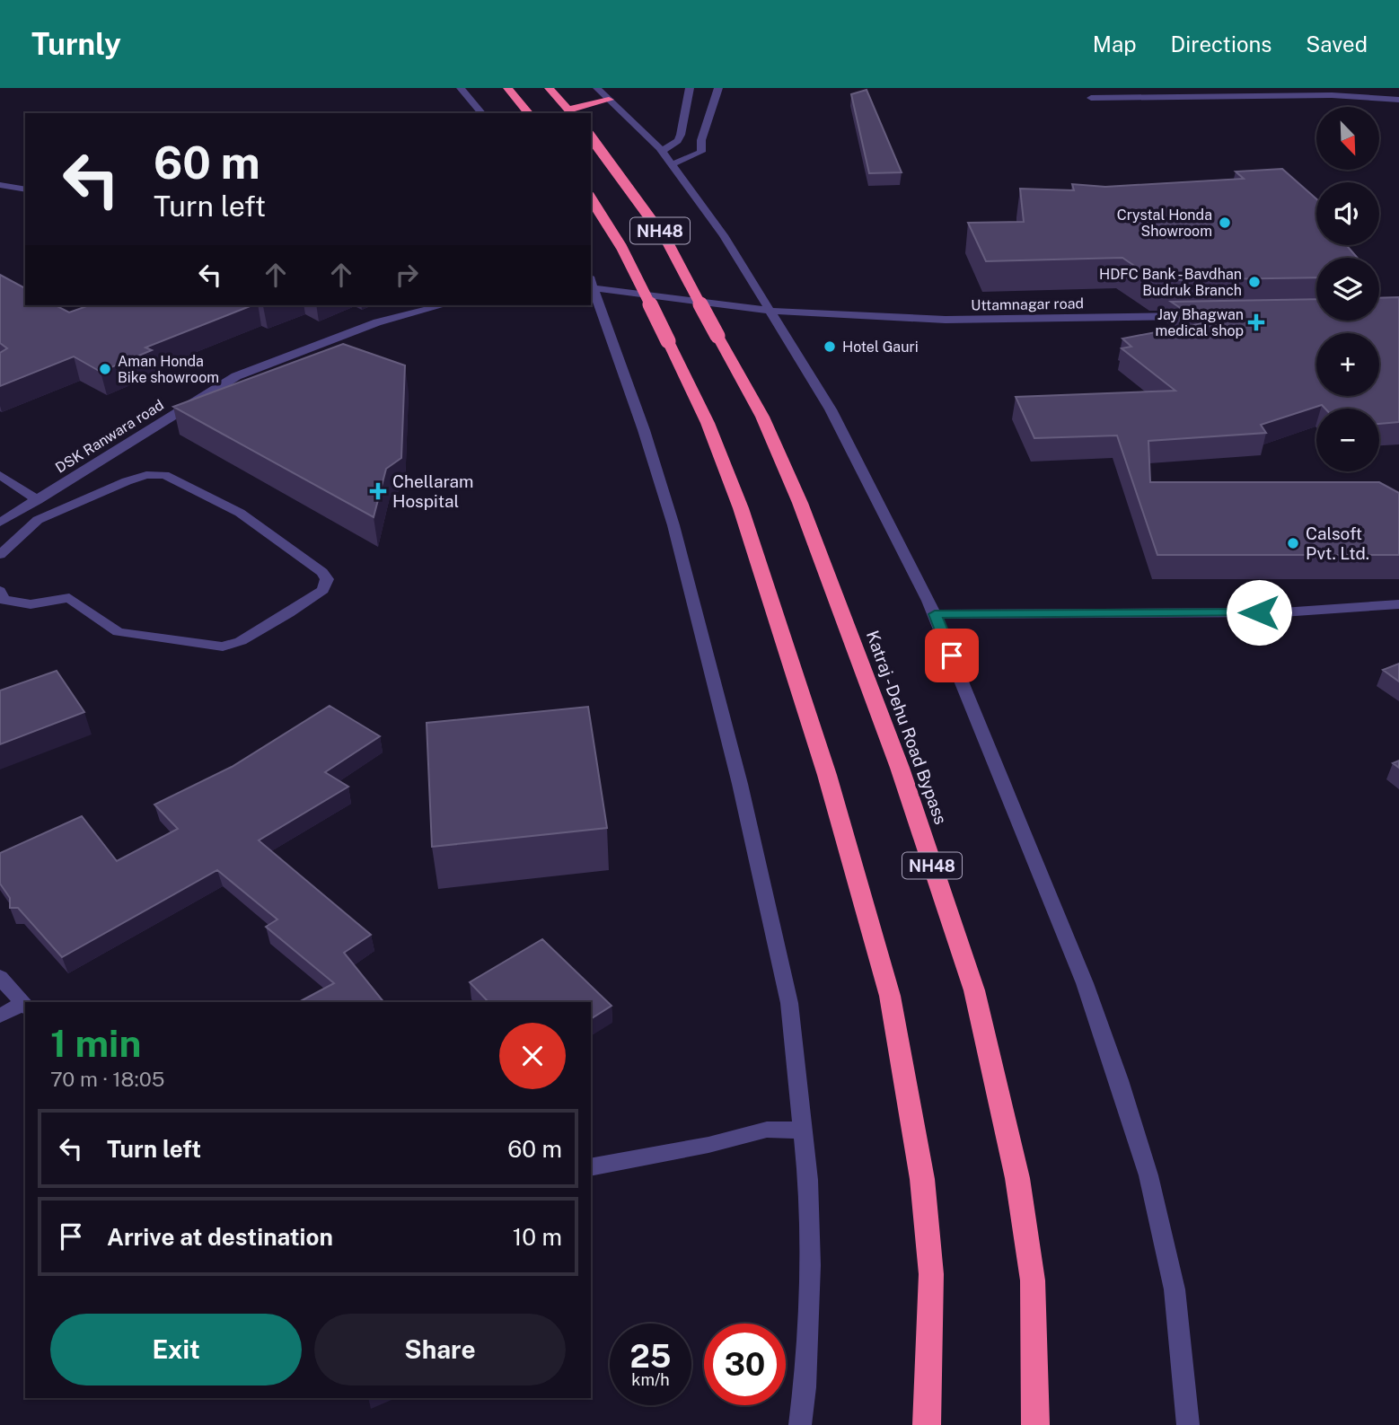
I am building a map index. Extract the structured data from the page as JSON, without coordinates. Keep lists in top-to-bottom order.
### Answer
{
  "streets": {
    "highway": ["NH48", "Katraj - Dehu Road Bypass"],
    "street": ["Uttamnagar road", "DSK Ranwara road"]
  },
  "places": {
    "other": [
      "Crystal Honda Showroom",
      "HDFC Bank - Bavdhan Budruk Branch",
      "Hotel Gauri",
      "Aman Honda Bike showroom",
      "Calsoft Pvt. Ltd."
    ],
    "health": ["Jay Bhagwan medical shop", "Chellaram Hospital"]
  },
  "north": "bottom right",
  "page": {
    "header": "Turnly",
    "nav": ["Map", "Directions", "Saved"],
    "map_buttons": ["+", "−"],
    "turn": ["60 m", "Turn left"],
    "heading": ["1 min", "70 m · 18:05"],
    "list": [
      {
        "name": "Turn left",
        "value": "60 m"
      },
      {
        "name": "Arrive at destination",
        "value": "10 m"
      }
    ],
    "buttons": ["Exit", "Share"],
    "speed": "25 km/h",
    "limit": "30"
  }
}
